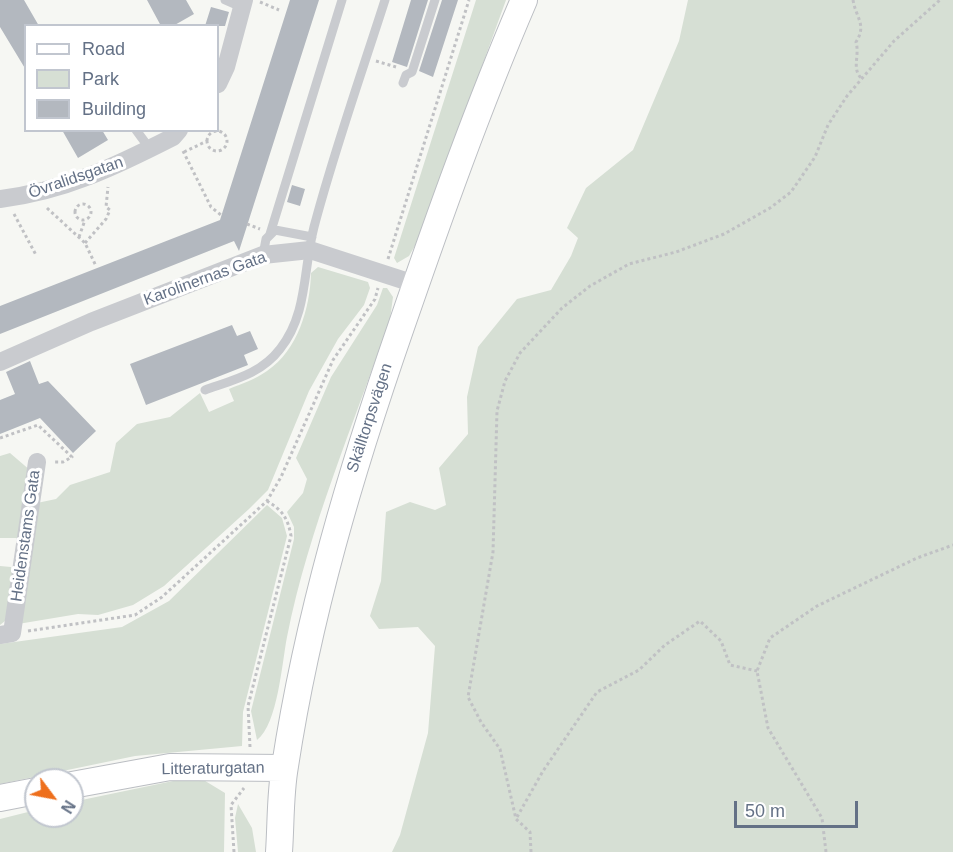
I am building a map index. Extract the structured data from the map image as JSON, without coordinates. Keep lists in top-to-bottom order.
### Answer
{
  "streets": {
    "street": [
      "Övralidsgatan",
      "Karolinernas Gata",
      "Skälltorpsvägen",
      "Heidenstams Gata",
      "Litteraturgatan"
    ]
  },
  "crossings": [
    ["Karolinernas Gata", "Skälltorpsvägen"],
    ["Skälltorpsvägen", "Litteraturgatan"]
  ],
  "legend": ["Road", "Park", "Building"],
  "scale_bar": "50 m",
  "north": "bottom right"
}
